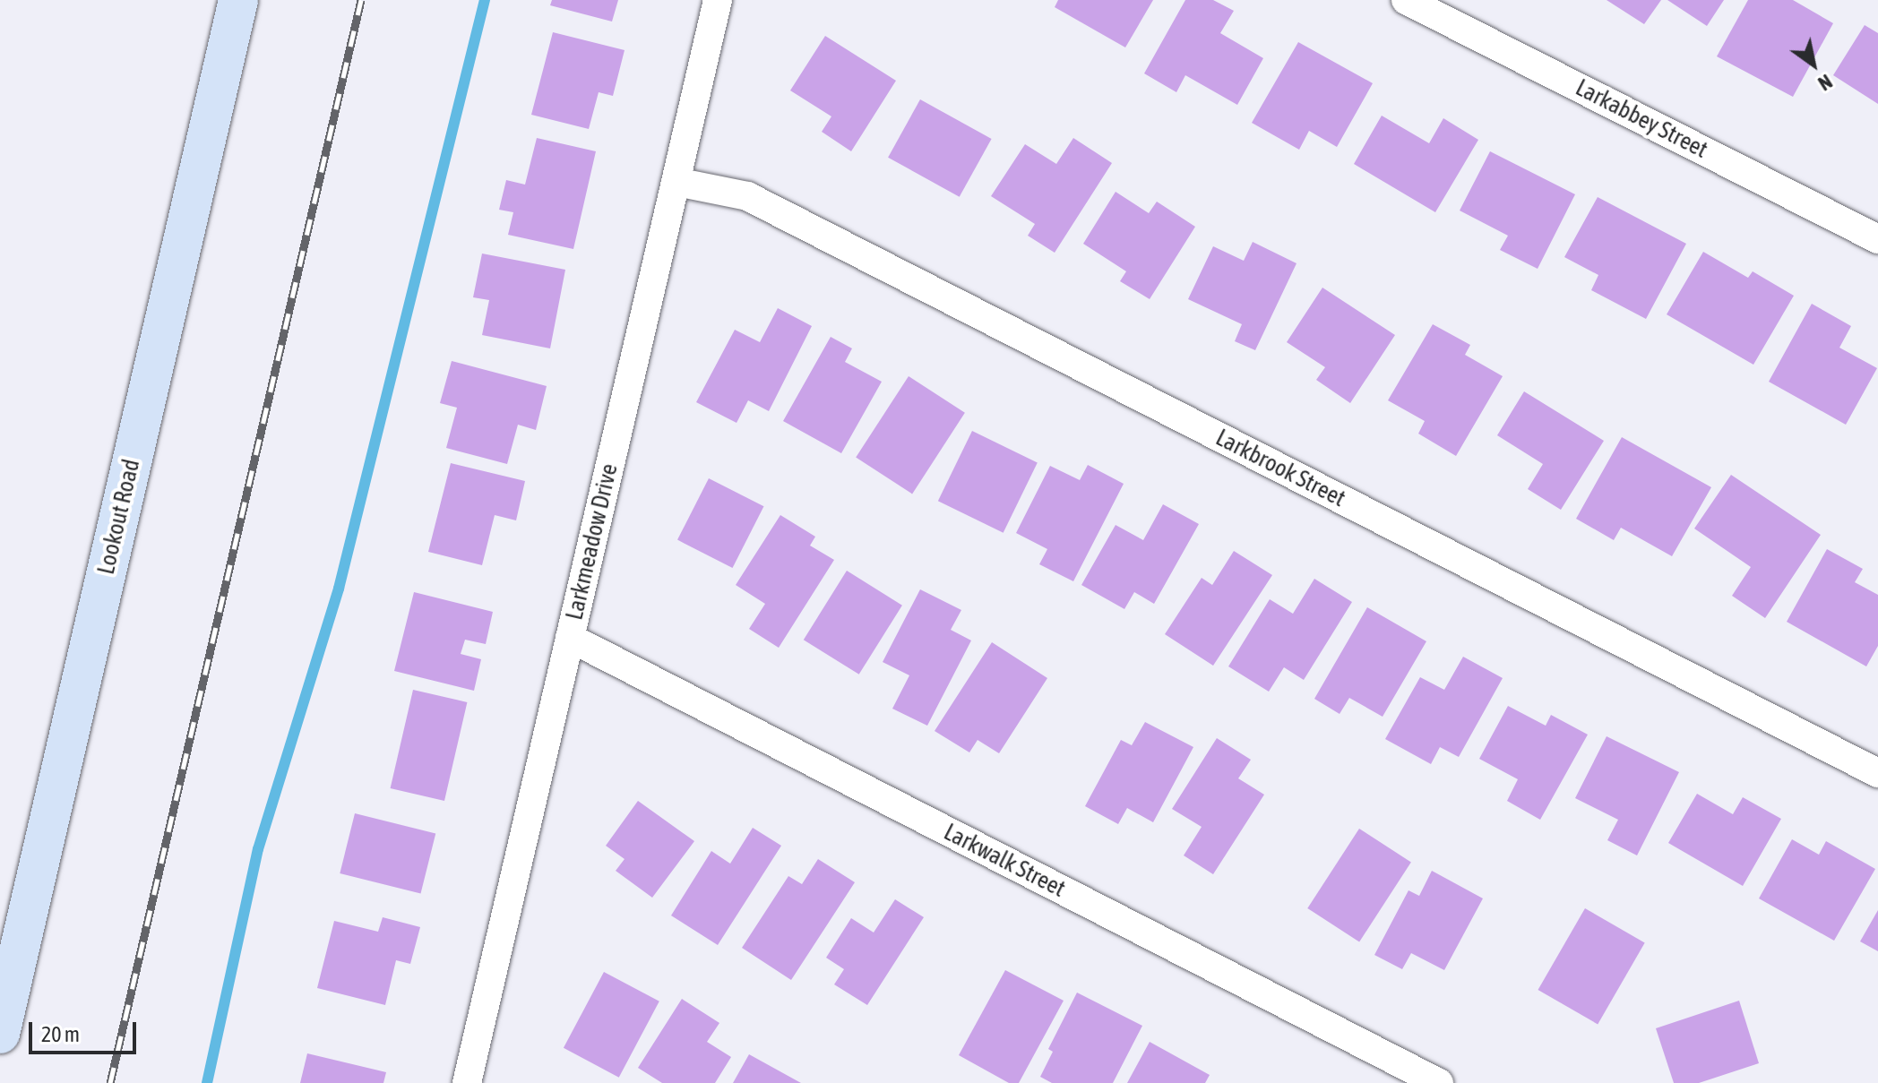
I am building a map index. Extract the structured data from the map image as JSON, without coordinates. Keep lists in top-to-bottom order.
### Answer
{
  "streets": {
    "street": [
      "Larkabbey Street",
      "Larkbrook Street",
      "Lookout Road",
      "Larkmeadow Drive",
      "Larkwalk Street"
    ]
  },
  "crossings": [
    ["Larkbrook Street", "Larkmeadow Drive"],
    ["Larkmeadow Drive", "Larkwalk Street"]
  ],
  "scale_bar": "20 m",
  "north": "bottom right"
}
